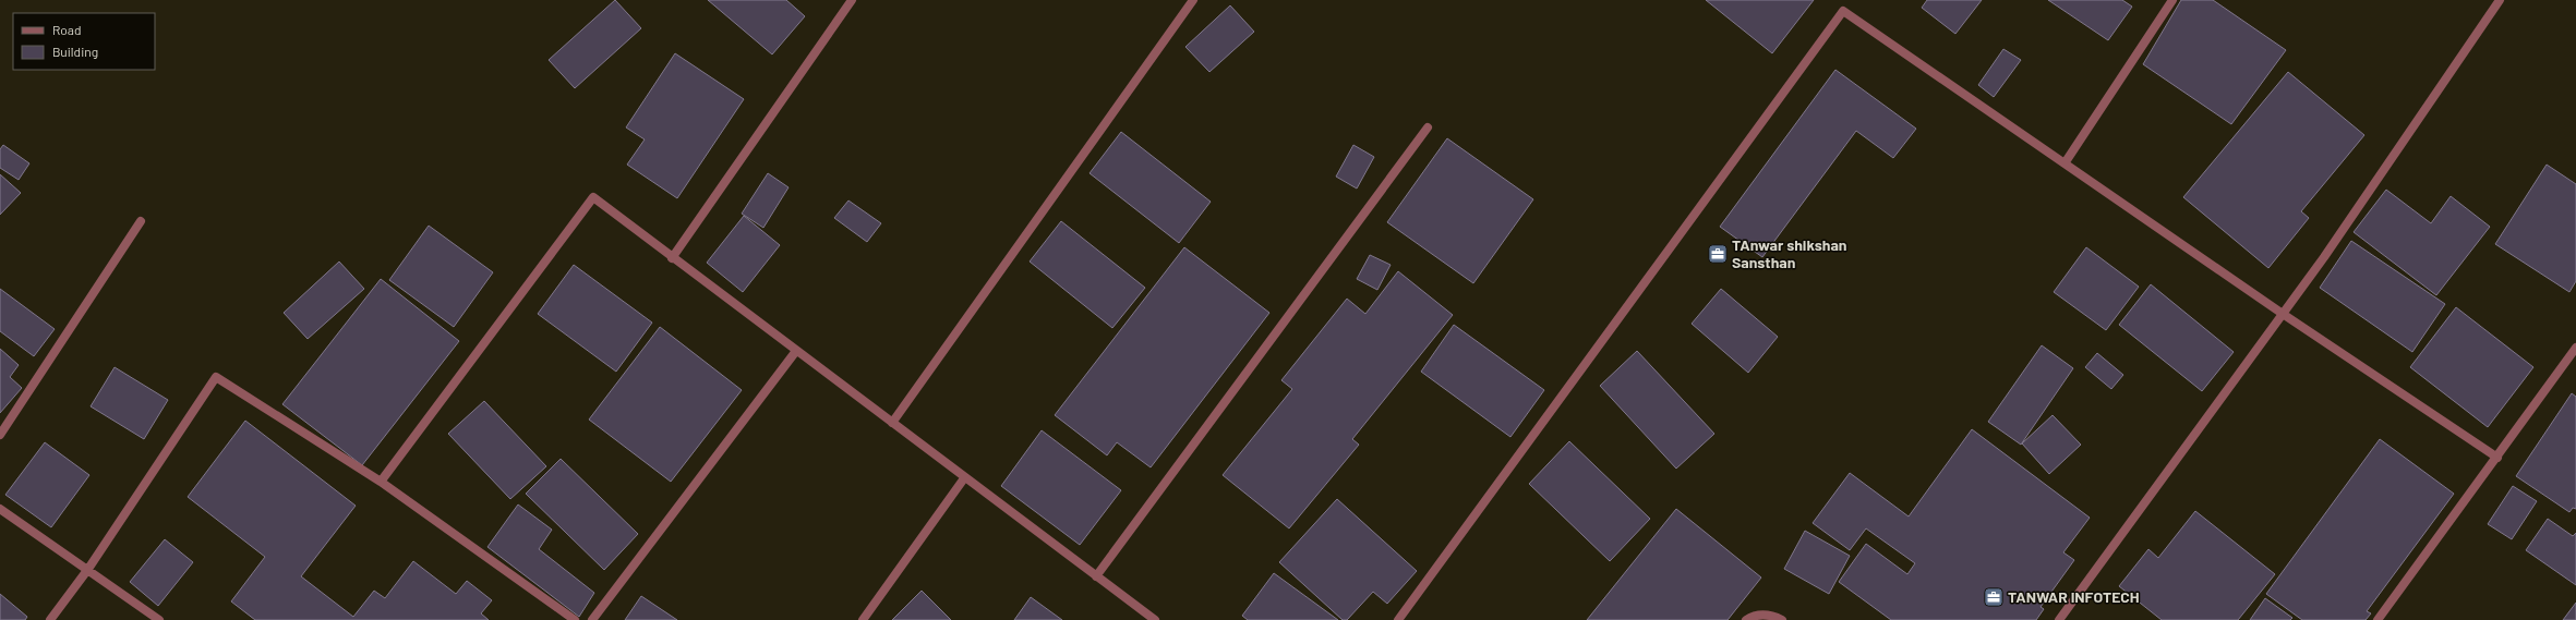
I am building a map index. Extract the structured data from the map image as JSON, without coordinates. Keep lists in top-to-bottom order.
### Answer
{
  "places": {
    "office": ["TAnwar shikshan Sansthan", "TANWAR INFOTECH"]
  },
  "legend": ["Road", "Building"]
}
